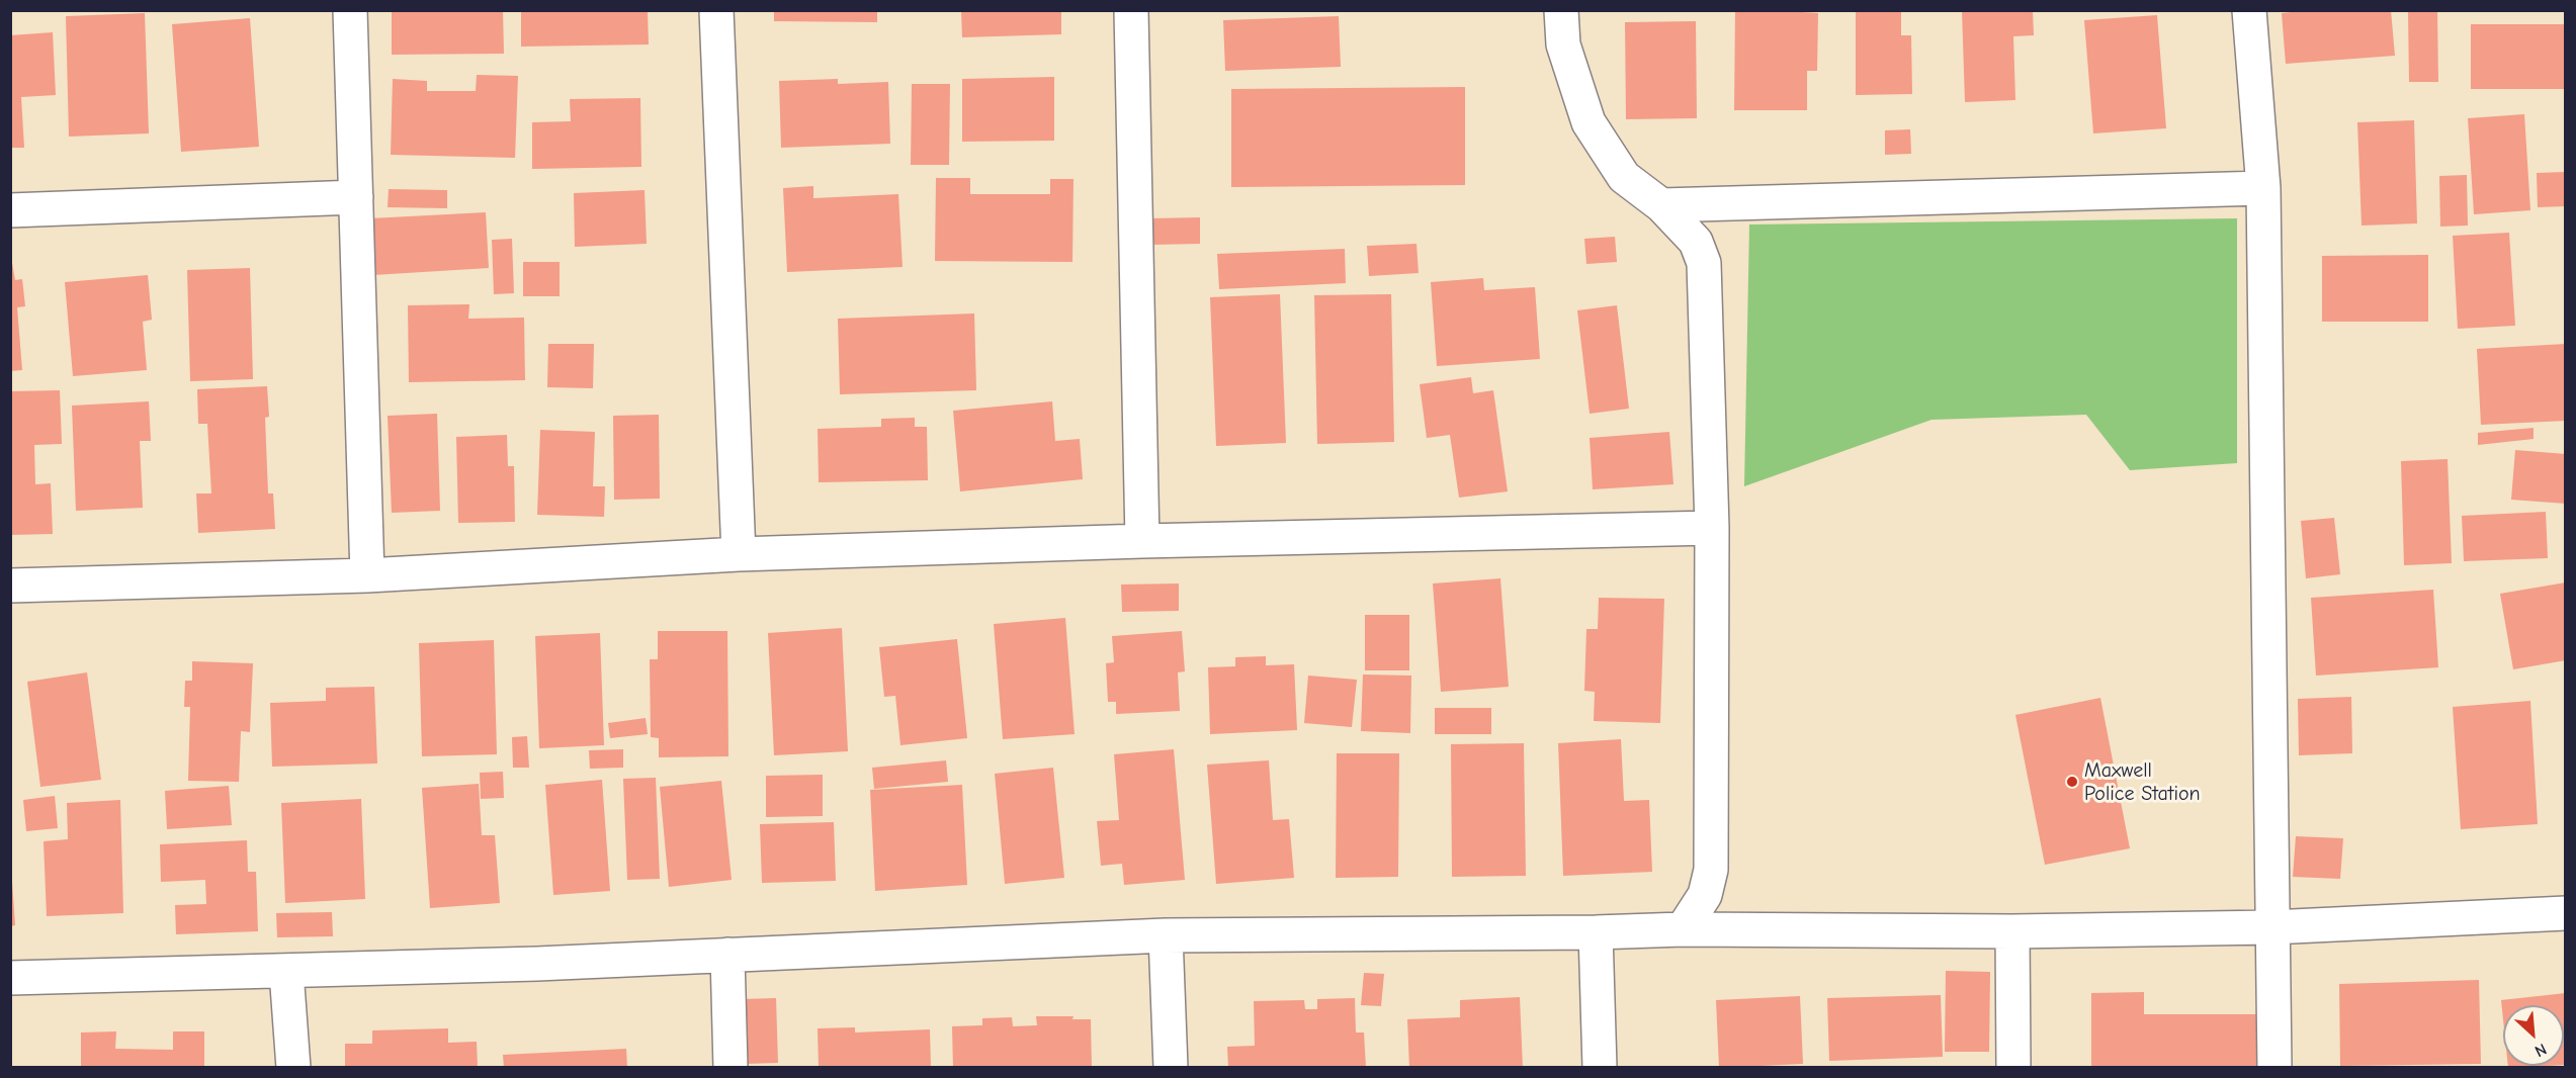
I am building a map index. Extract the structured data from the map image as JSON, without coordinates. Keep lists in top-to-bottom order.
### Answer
{
  "places": ["Maxwell Police Station"],
  "north": "bottom right"
}
